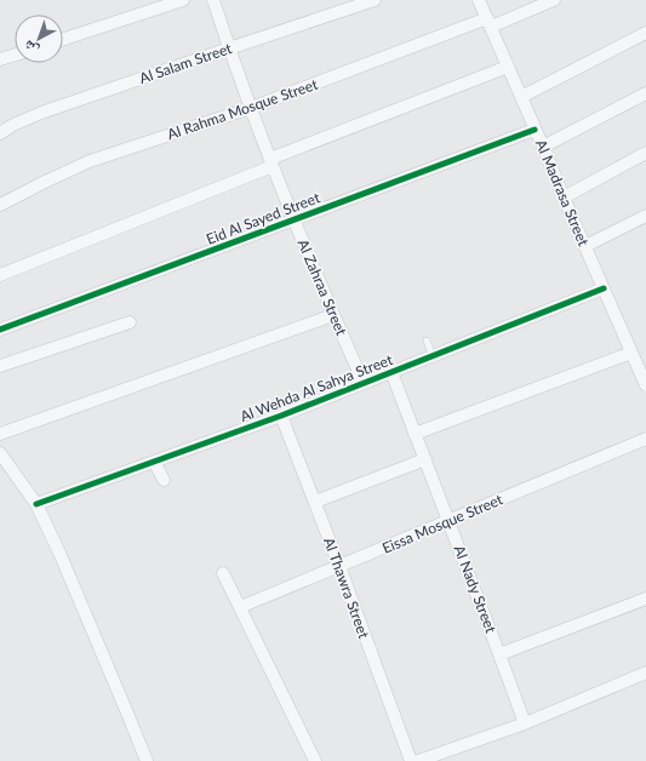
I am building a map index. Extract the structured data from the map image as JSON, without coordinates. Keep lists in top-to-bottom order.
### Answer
{
  "streets": {
    "street": [
      "Al Salam Street",
      "Al Rahma Mosque Street",
      "Al Madrasa Street",
      "Eid Al Sayed Street",
      "Al Zahraa Street",
      "Al Wehda Al Sahya Street",
      "Eissa Mosque Street",
      "Al Thawra Street",
      "Al Nady Street"
    ]
  },
  "crossings": [
    ["Al Salam Street", "Al Zahraa Street"],
    ["Al Rahma Mosque Street", "Al Madrasa Street"],
    ["Al Rahma Mosque Street", "Al Zahraa Street"],
    ["Al Madrasa Street", "Eid Al Sayed Street"],
    ["Al Madrasa Street", "Al Wehda Al Sahya Street"],
    ["Eid Al Sayed Street", "Al Zahraa Street"],
    ["Al Zahraa Street", "Al Wehda Al Sahya Street"],
    ["Al Wehda Al Sahya Street", "Al Thawra Street"],
    ["Al Wehda Al Sahya Street", "Al Nady Street"],
    ["Eissa Mosque Street", "Al Thawra Street"],
    ["Eissa Mosque Street", "Al Nady Street"]
  ],
  "north": "bottom left"
}
